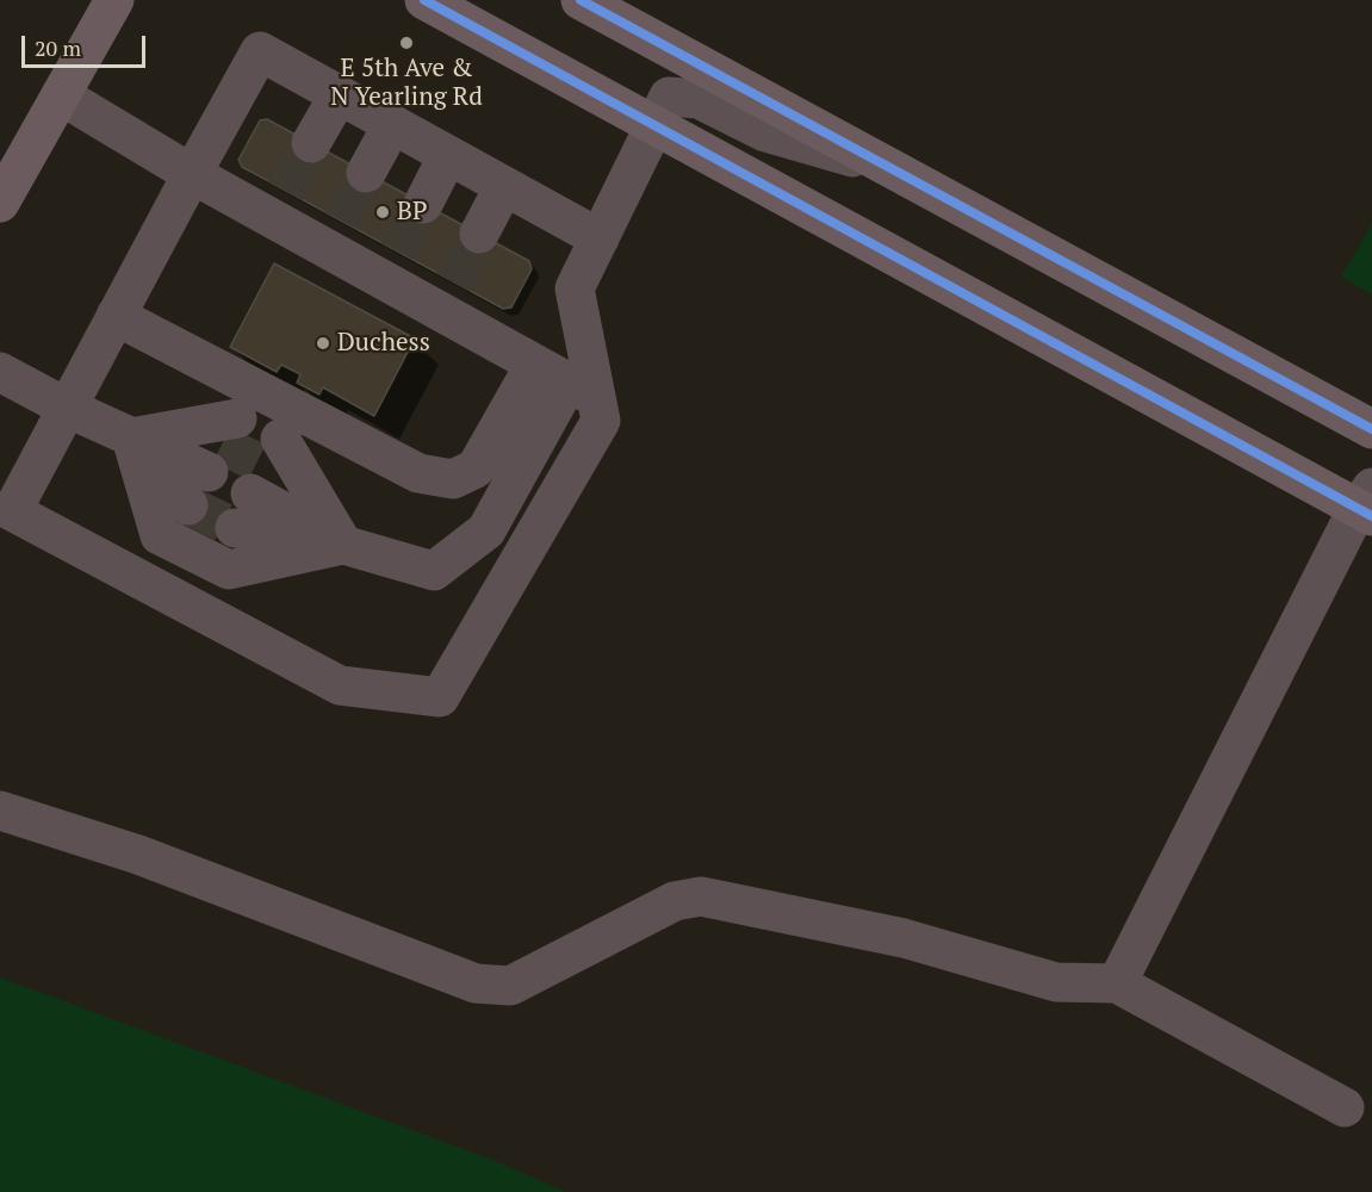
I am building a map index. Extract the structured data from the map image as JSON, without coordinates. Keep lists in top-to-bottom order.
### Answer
{
  "places": ["E 5th Ave & N Yearling Rd", "BP", "Duchess"],
  "scale_bar": "20 m"
}
